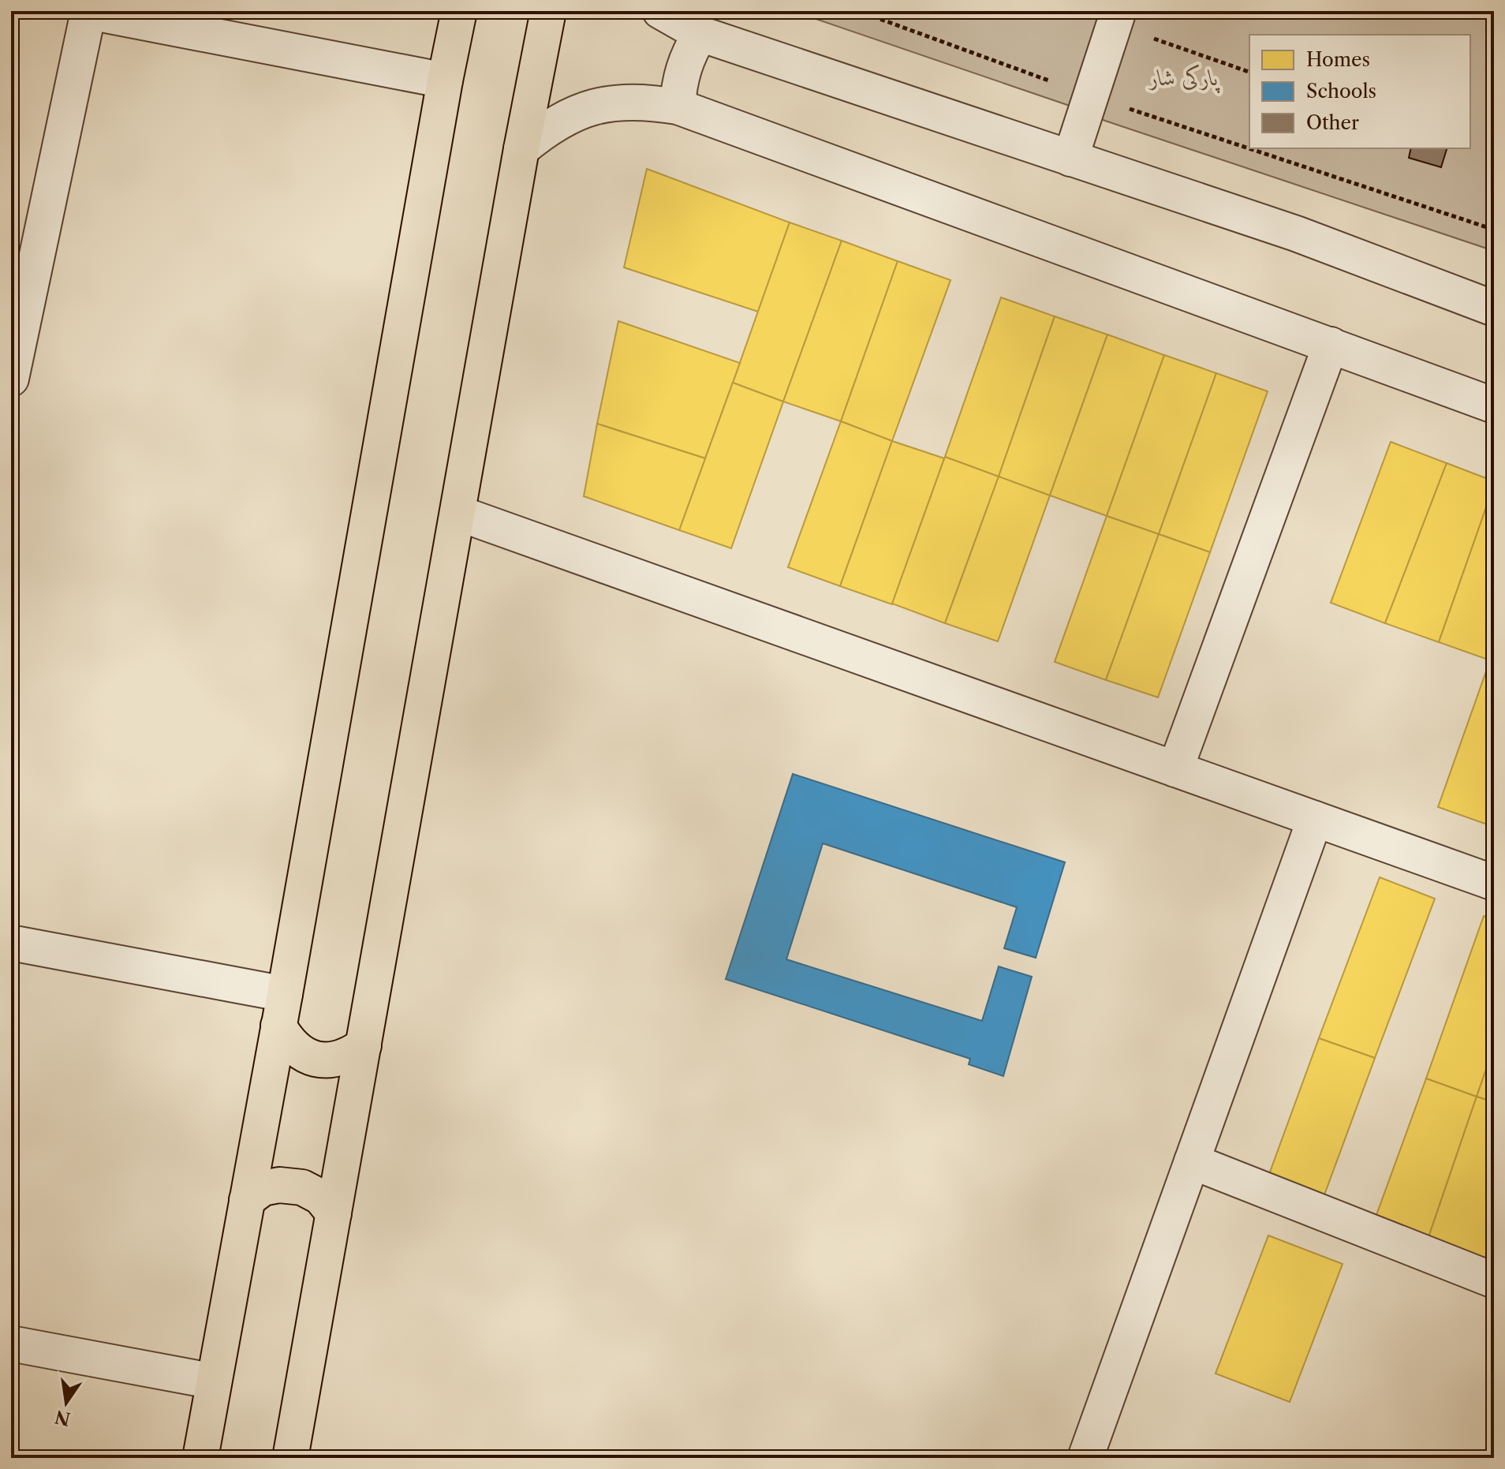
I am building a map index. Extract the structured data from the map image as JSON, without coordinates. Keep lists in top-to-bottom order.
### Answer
{
  "parks": ["پارکی شار"],
  "legend": ["Homes", "Schools", "Other"],
  "north": "bottom"
}
